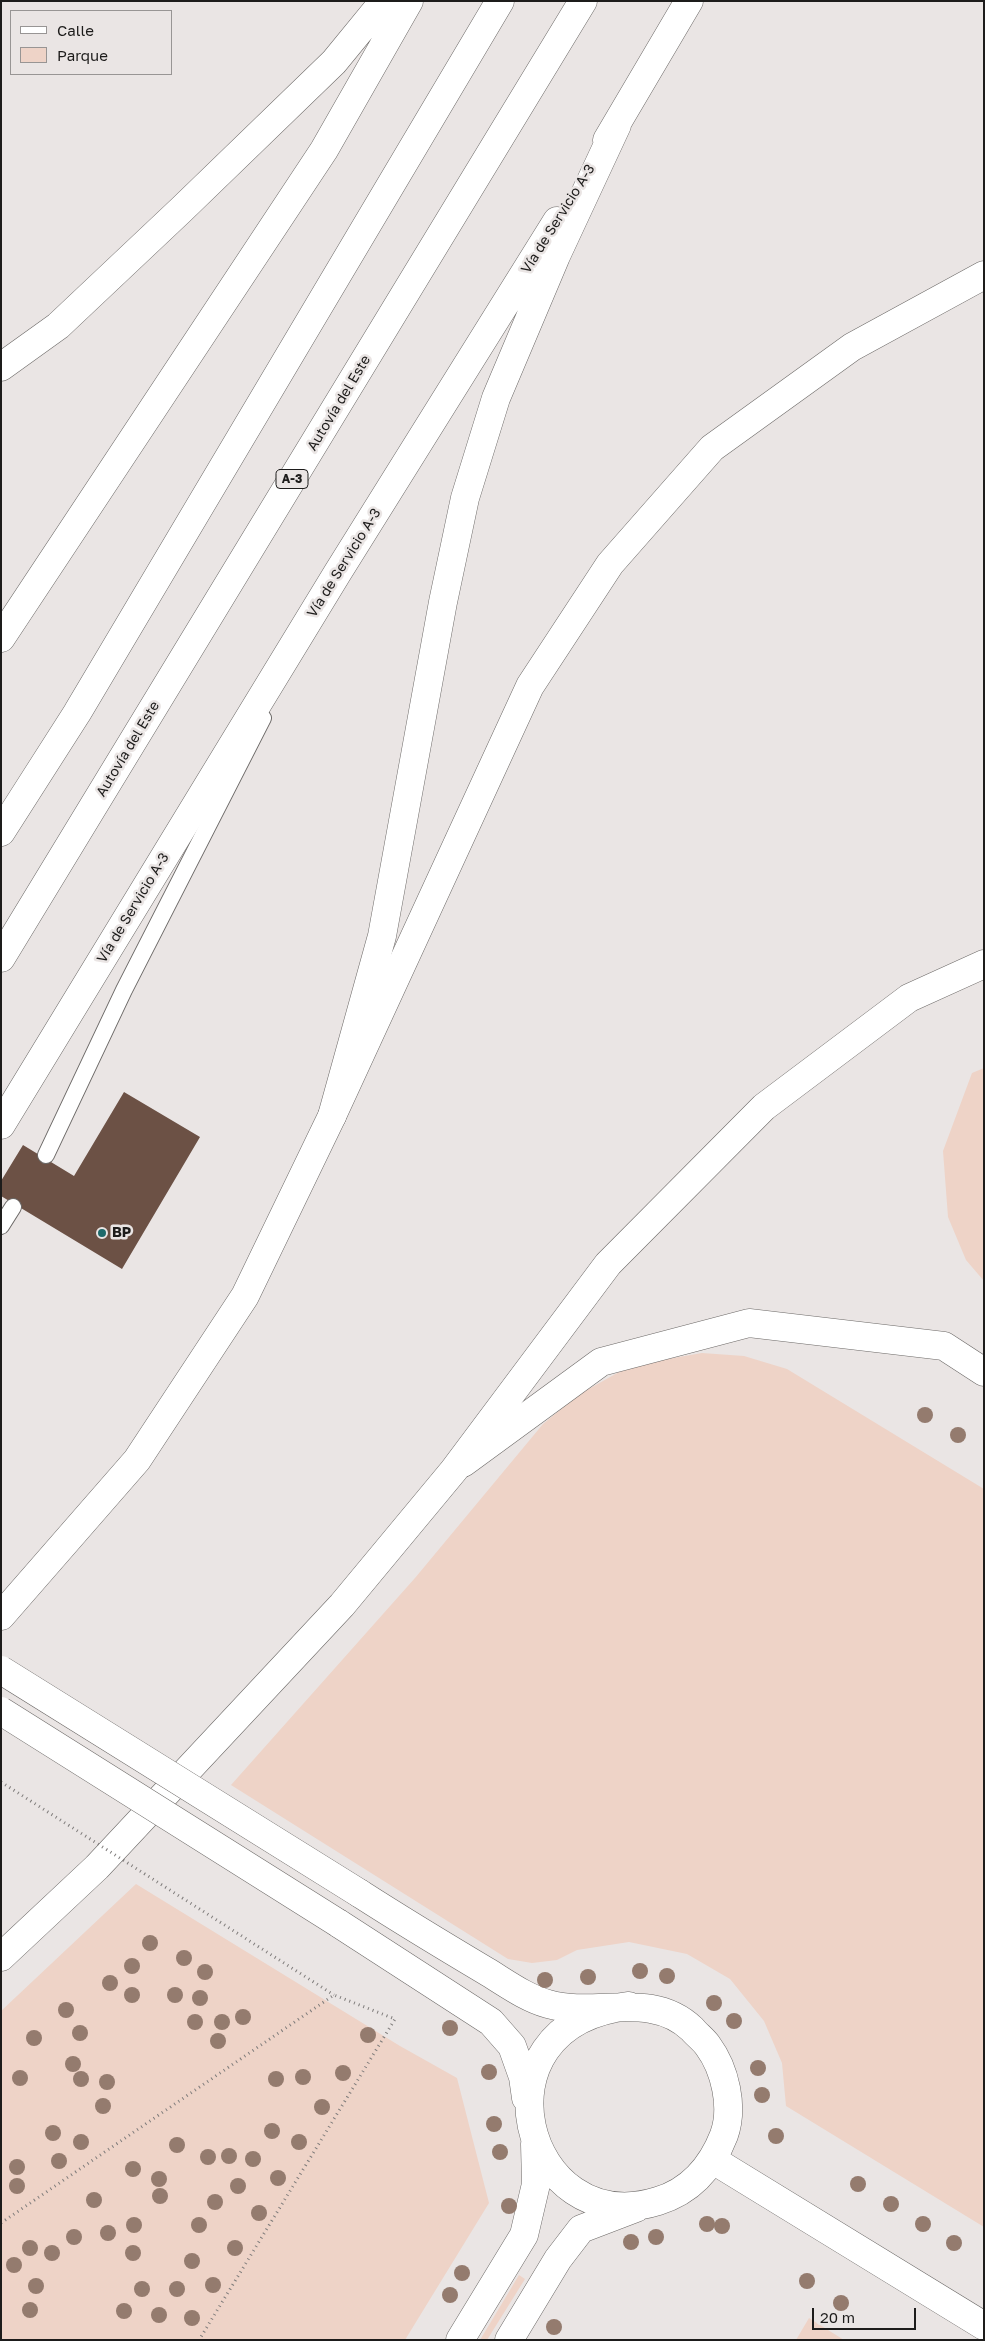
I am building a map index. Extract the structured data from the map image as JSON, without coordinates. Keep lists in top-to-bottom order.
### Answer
{
  "streets": {
    "main road": ["Vía de Servicio A-3", "Autovía del Este", "A-3"]
  },
  "places": ["BP"],
  "legend": ["Calle", "Parque"],
  "scale_bar": "20 m"
}
